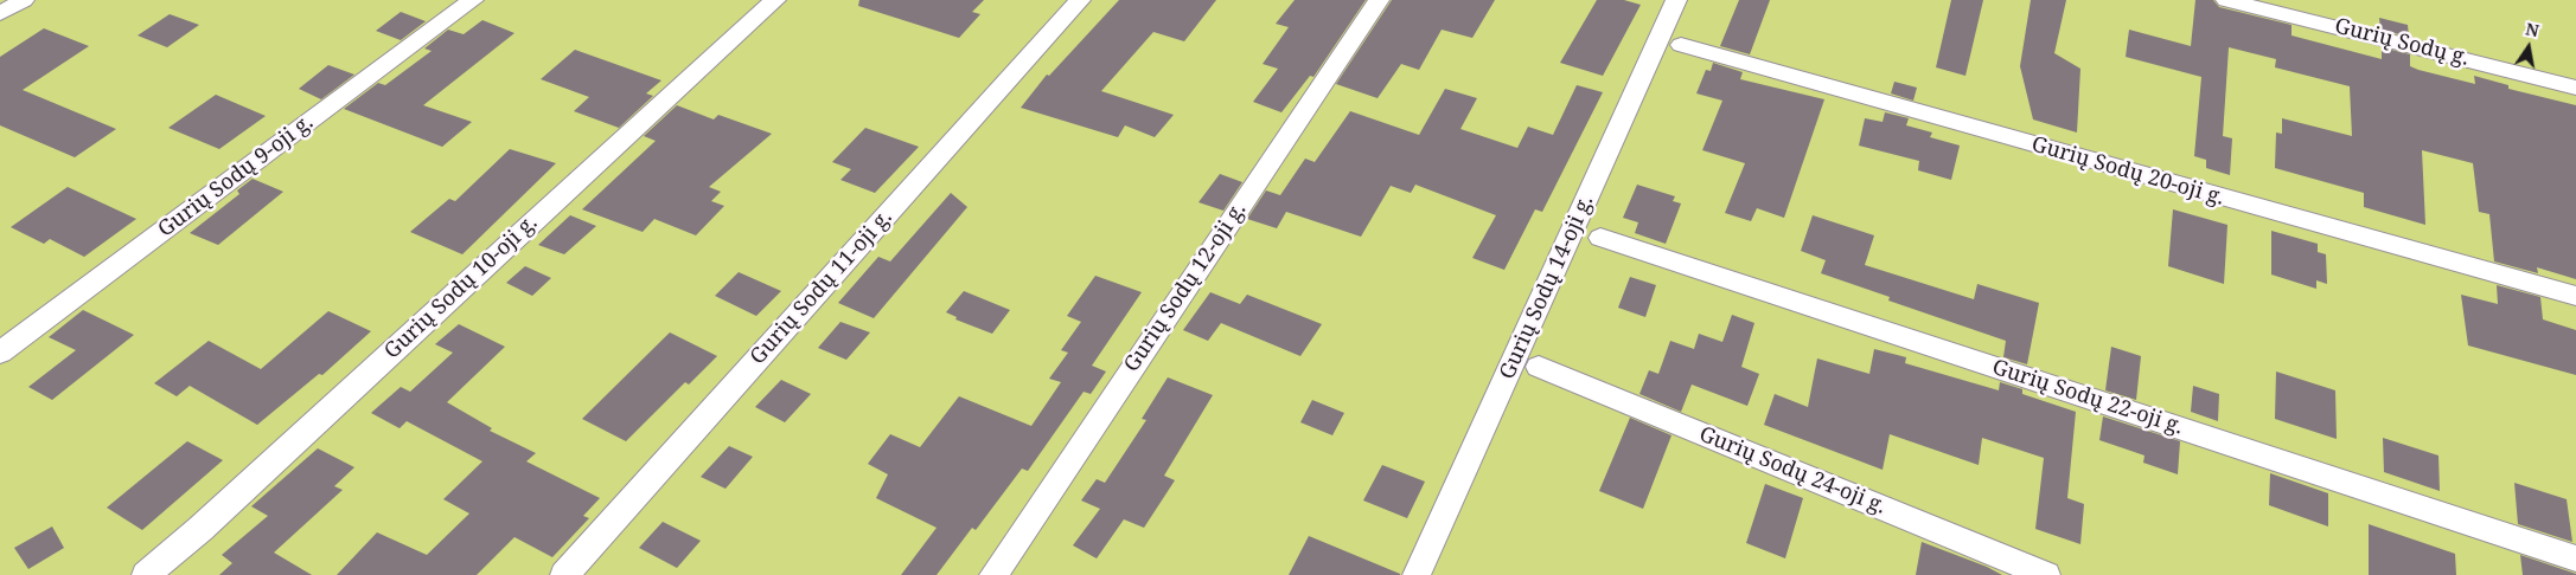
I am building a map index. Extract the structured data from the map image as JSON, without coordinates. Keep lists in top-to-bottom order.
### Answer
{
  "streets": {
    "street": [
      "Gurių Sodų g.",
      "Gurių Sodų 20-oji g.",
      "Gurių Sodų 9-oji g.",
      "Gurių Sodų 10-oji g.",
      "Gurių Sodų 11-oji g.",
      "Gurių Sodų 12-oji g.",
      "Gurių Sodų 14-oji g.",
      "Gurių Sodų 22-oji g.",
      "Gurių Sodų 24-oji g."
    ]
  },
  "north": "top"
}
